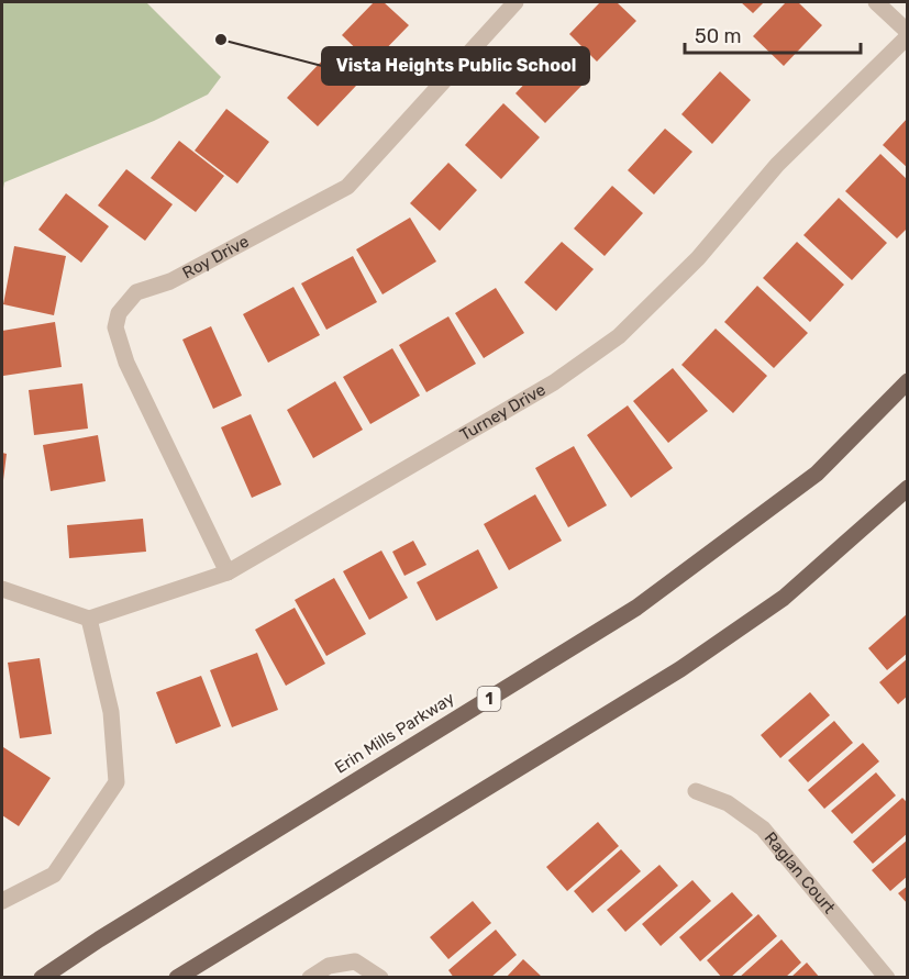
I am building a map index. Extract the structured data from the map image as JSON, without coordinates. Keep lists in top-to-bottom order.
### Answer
{
  "streets": {
    "main road": ["1", "Erin Mills Parkway"],
    "street": ["Roy Drive", "Turney Drive", "Raglan Court"]
  },
  "crossings": [
    ["Roy Drive", "Turney Drive"]
  ],
  "places": ["Vista Heights Public School"],
  "scale_bar": "50 m"
}
